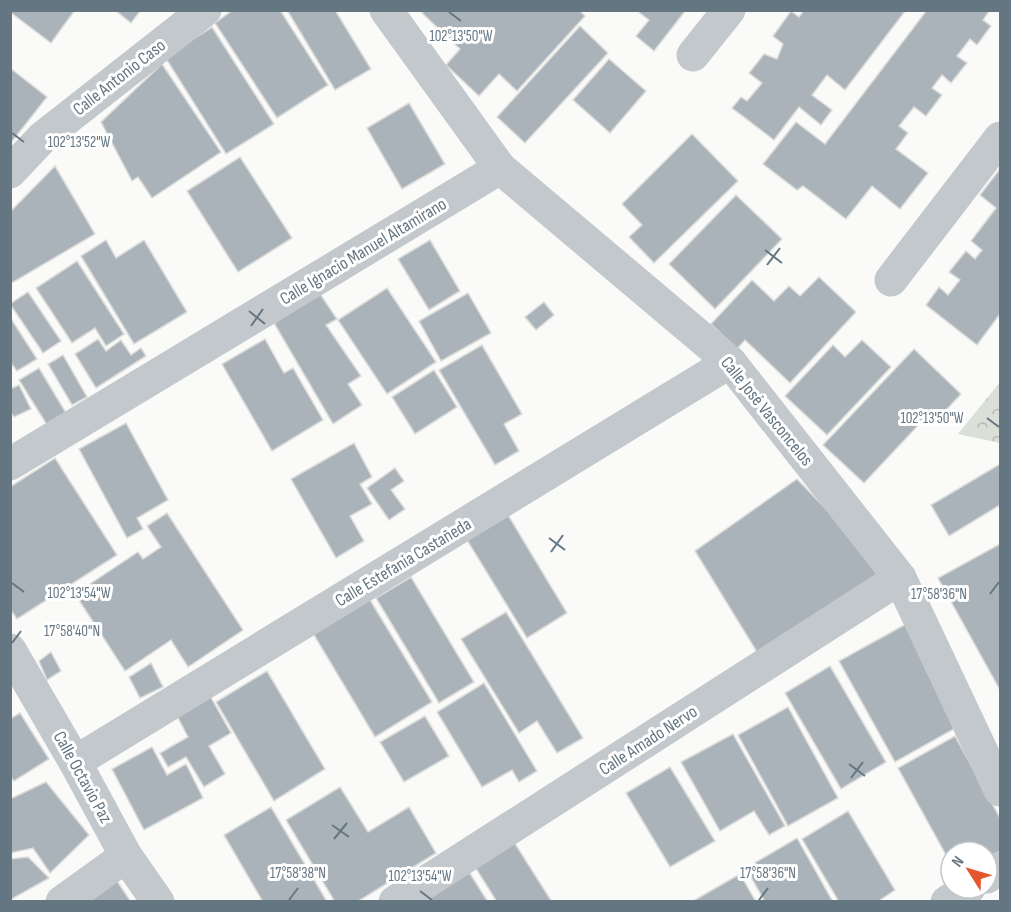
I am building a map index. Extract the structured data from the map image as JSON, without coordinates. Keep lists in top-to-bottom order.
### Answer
{
  "streets": {
    "street": [
      "Calle Antonio Caso",
      "Calle Ignacio Manuel Altamirano",
      "Calle José Vasconcelos",
      "Calle Estefania Castañeda",
      "Calle Amado Nervo",
      "Calle Octavio Paz"
    ]
  },
  "crossings": [
    ["Calle Ignacio Manuel Altamirano", "Calle José Vasconcelos"],
    ["Calle José Vasconcelos", "Calle Estefania Castañeda"],
    ["Calle José Vasconcelos", "Calle Amado Nervo"],
    ["Calle Estefania Castañeda", "Calle Octavio Paz"]
  ],
  "north": "top left",
  "coordinates": [
    "102°13'50\"W",
    "102°13'52\"W",
    "102°13'54\"W",
    "17°58'36\"N",
    "17°58'40\"N",
    "17°58'38\"N"
  ]
}
